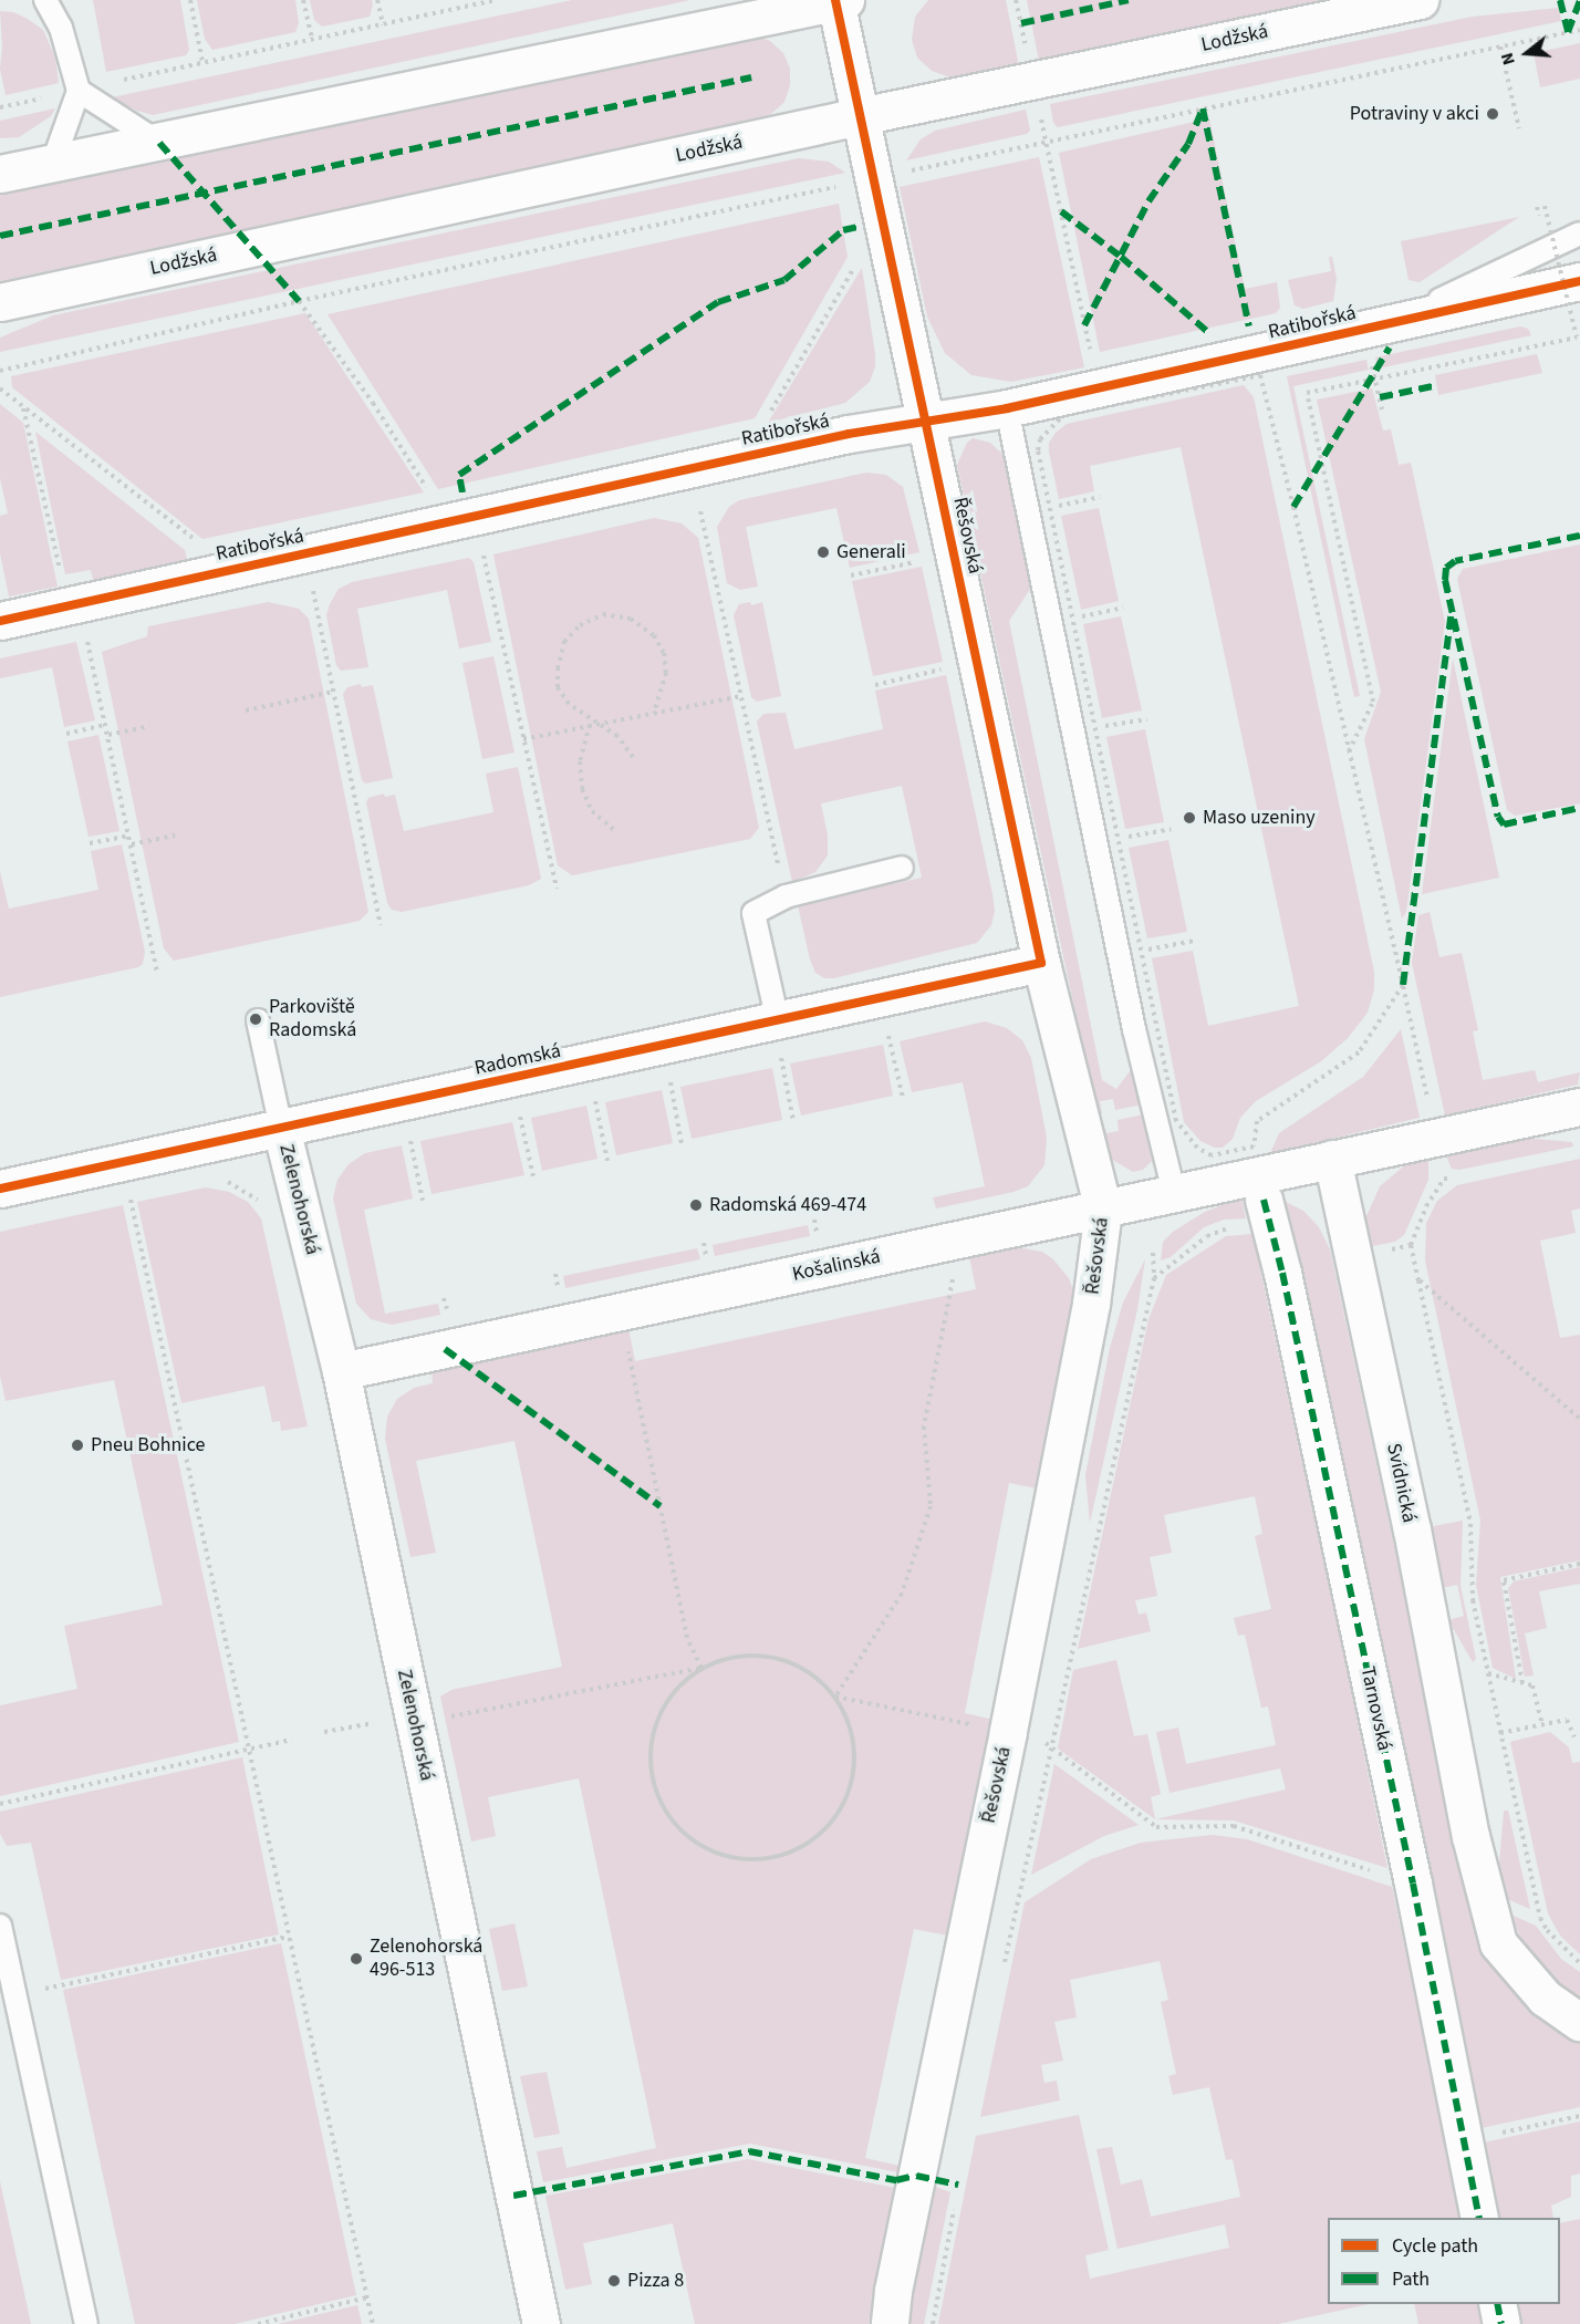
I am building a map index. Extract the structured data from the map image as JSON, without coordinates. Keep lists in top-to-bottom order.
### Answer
{
  "streets": {
    "street": [
      "Lodžská",
      "Ratibořská",
      "Řešovská",
      "Radomská",
      "Zelenohorská",
      "Košalinská",
      "Svídnická",
      "Tarnovská"
    ]
  },
  "crossings": [
    ["Lodžská", "Řešovská"],
    ["Ratibořská", "Řešovská"],
    ["Řešovská", "Radomská"],
    ["Řešovská", "Košalinská"],
    ["Radomská", "Zelenohorská"],
    ["Zelenohorská", "Košalinská"],
    ["Košalinská", "Svídnická"]
  ],
  "places": [
    "Potraviny v akci",
    "Generali",
    "Maso uzeniny",
    "Parkoviště Radomská",
    "Radomská 469-474",
    "Pneu Bohnice",
    "Zelenohorská 496-513",
    "Pizza 8"
  ],
  "legend": ["Cycle path", "Path"],
  "north": "left"
}
